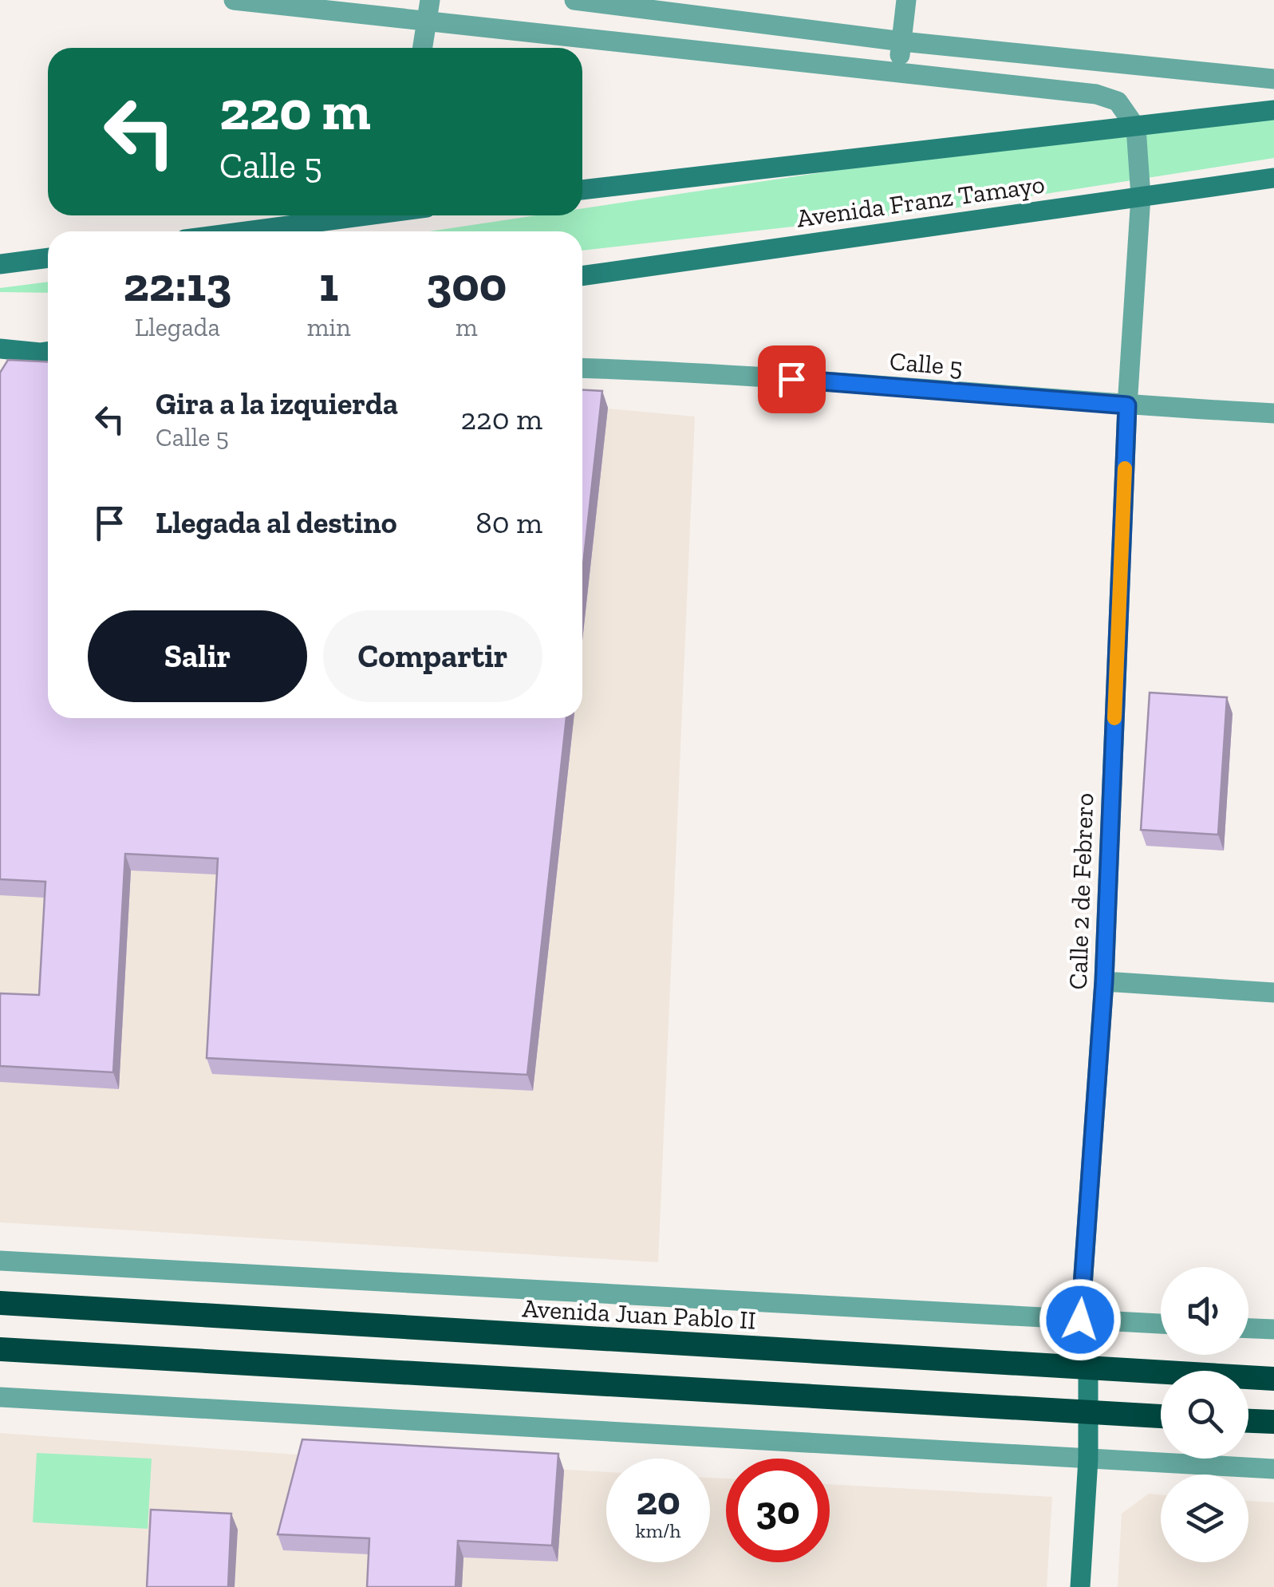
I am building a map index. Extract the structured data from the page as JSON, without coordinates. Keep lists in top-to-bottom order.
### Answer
{
  "streets": {
    "highway": ["Avenida Juan Pablo II"],
    "main road": ["Avenida Franz Tamayo", "Calle 2 de Febrero"],
    "street": ["Calle 5"]
  },
  "crossings": [
    ["Avenida Franz Tamayo", "Calle 2 de Febrero"],
    ["Calle 5", "Calle 2 de Febrero"],
    ["Calle 2 de Febrero", "Avenida Juan Pablo II"]
  ],
  "page": {
    "turn": ["220 m", "Calle 5"],
    "eta": [
      "22:13",
      "Llegada",
      "1",
      "min",
      "300",
      "m"
    ],
    "list": [
      {
        "name": "Gira a la izquierda",
        "note": "Calle 5",
        "value": "220 m"
      },
      {
        "name": "Llegada al destino",
        "value": "80 m"
      }
    ],
    "buttons": ["Salir", "Compartir"],
    "speed": "20 km/h",
    "limit": "30"
  }
}
